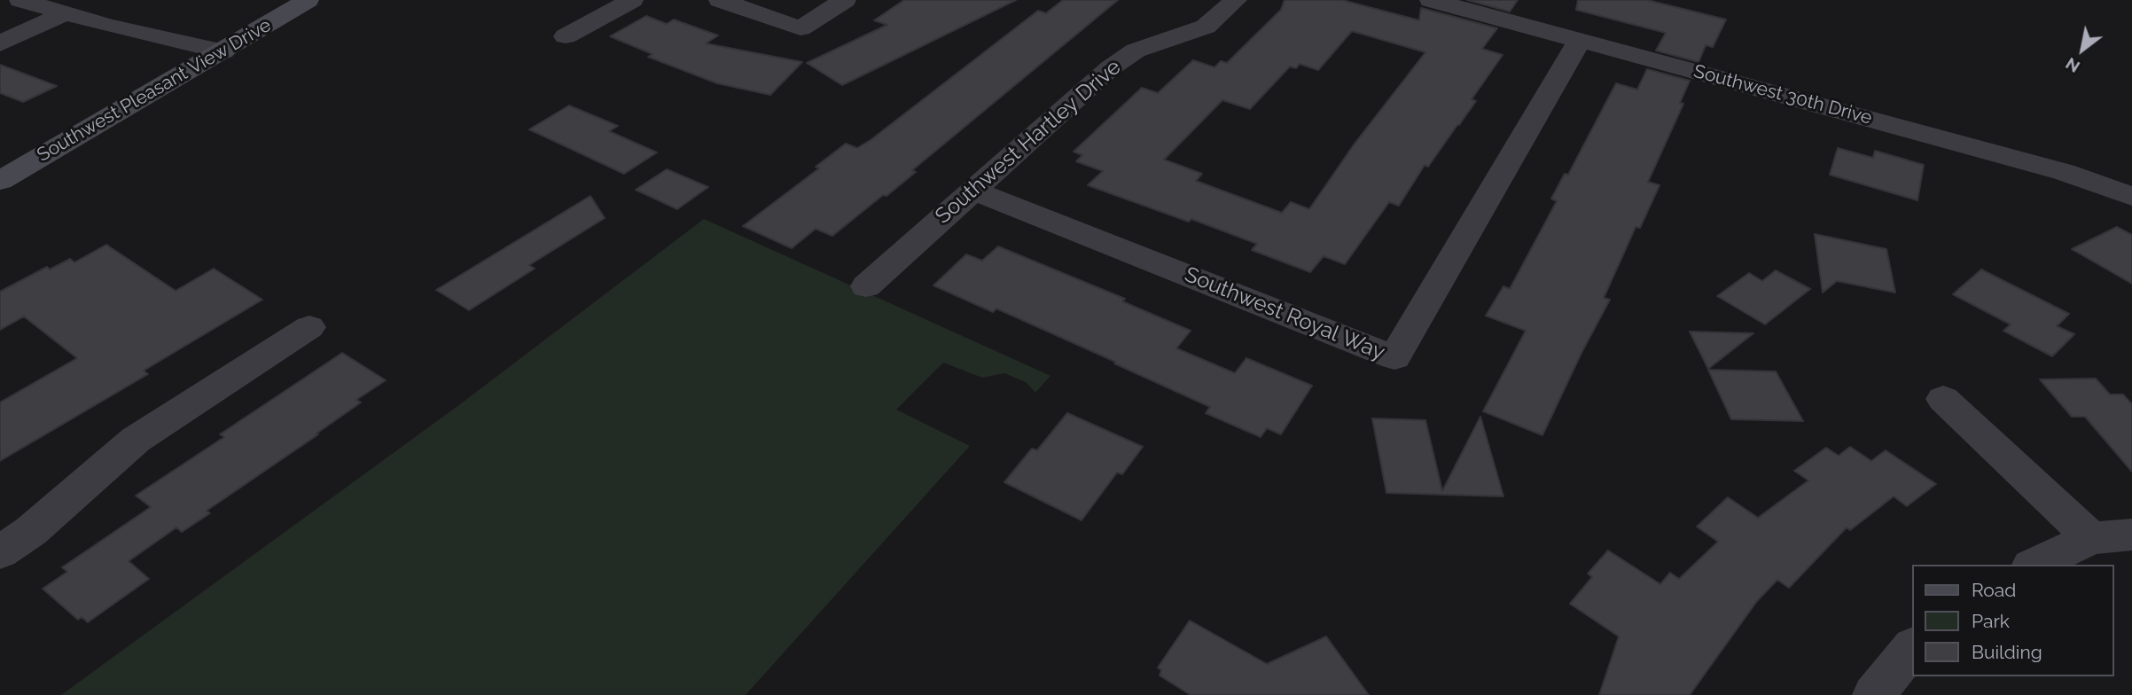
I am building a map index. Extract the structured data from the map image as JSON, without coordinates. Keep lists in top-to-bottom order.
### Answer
{
  "streets": {
    "main road": ["Southwest Pleasant View Drive"],
    "street": ["Southwest 30th Drive", "Southwest Hartley Drive", "Southwest Royal Way"]
  },
  "crossings": [
    ["Southwest 30th Drive", "Southwest Royal Way"],
    ["Southwest Hartley Drive", "Southwest Royal Way"]
  ],
  "legend": ["Road", "Park", "Building"],
  "north": "bottom left"
}
